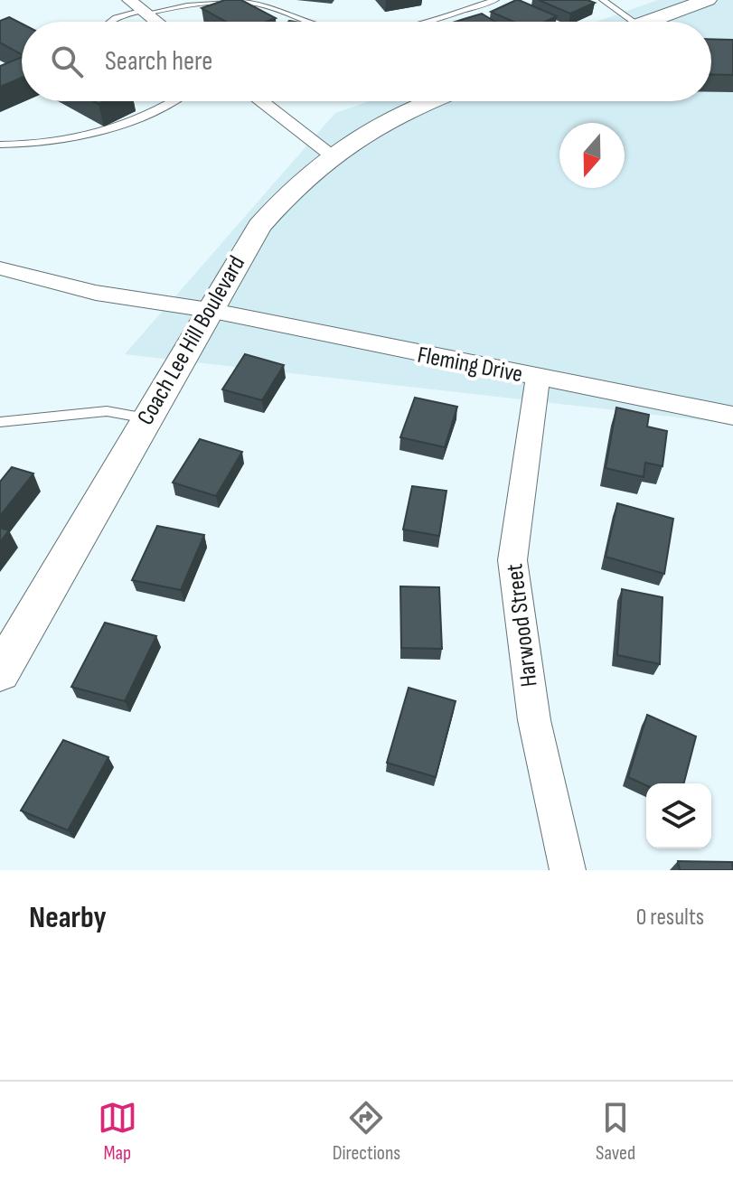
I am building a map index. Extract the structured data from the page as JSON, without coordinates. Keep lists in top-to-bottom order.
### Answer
{
  "streets": {
    "street": ["Coach Lee Hill Boulevard", "Fleming Drive", "Harwood Street"]
  },
  "crossings": [
    ["Coach Lee Hill Boulevard", "Fleming Drive"],
    ["Fleming Drive", "Harwood Street"]
  ],
  "north": "bottom",
  "page": {
    "search": "Search here",
    "heading": ["Nearby", "0 results"],
    "nav": ["Map", "Directions", "Saved"]
  }
}
